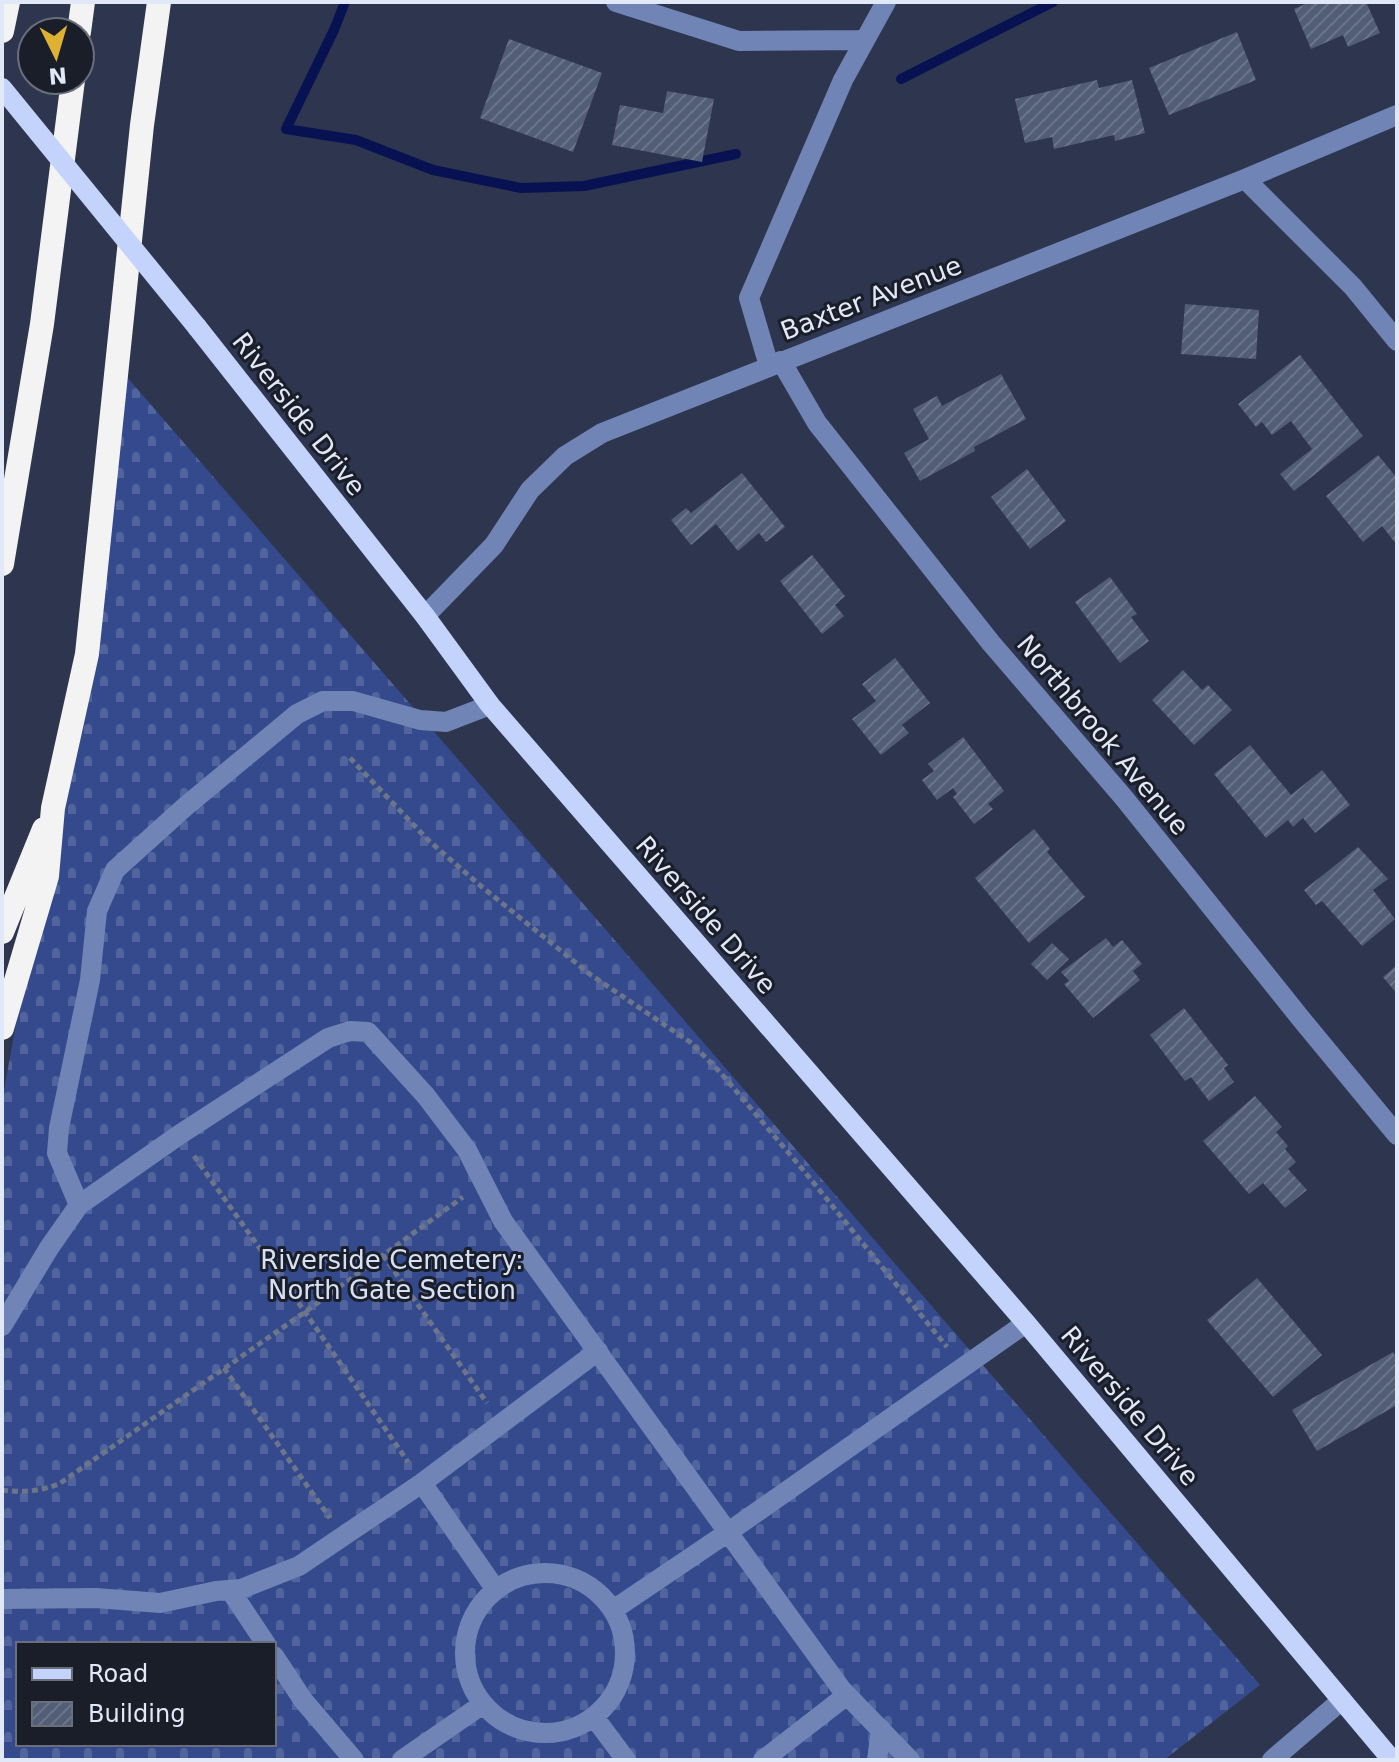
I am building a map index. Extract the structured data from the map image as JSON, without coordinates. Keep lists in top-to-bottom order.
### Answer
{
  "streets": {
    "main road": ["Riverside Drive"],
    "street": ["Baxter Avenue", "Northbrook Avenue"]
  },
  "crossings": [
    ["Baxter Avenue", "Riverside Drive"],
    ["Baxter Avenue", "Northbrook Avenue"]
  ],
  "parks": ["Riverside Cemetery: North Gate Section"],
  "legend": ["Road", "Building"],
  "north": "bottom"
}
